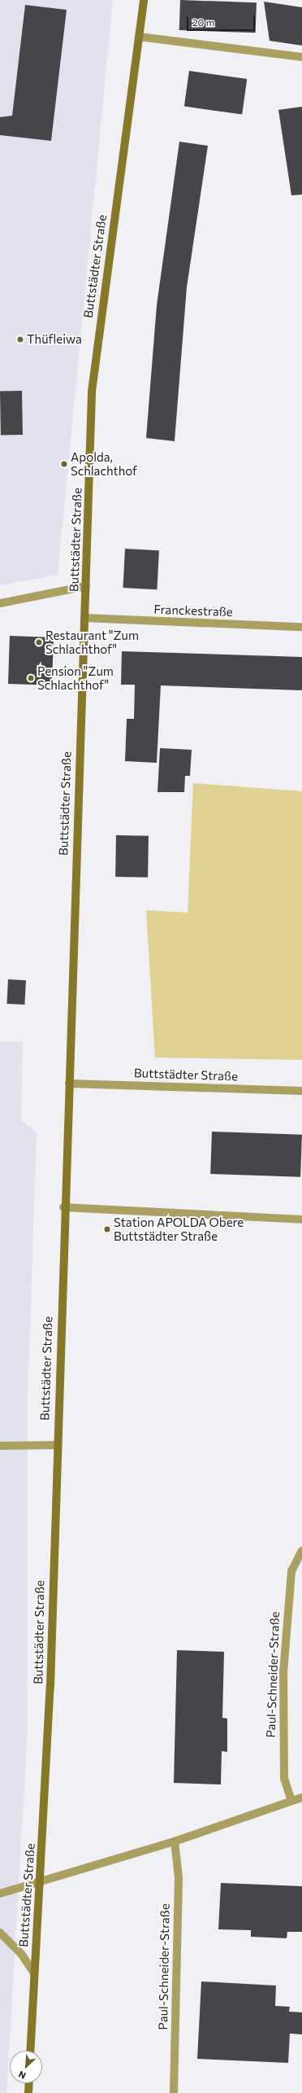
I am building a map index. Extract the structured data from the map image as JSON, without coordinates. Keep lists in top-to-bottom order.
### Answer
{
  "streets": {
    "street": ["Buttstädter Straße", "Franckestraße", "Paul-Schneider-Straße"]
  },
  "crossings": [
    ["Buttstädter Straße", "Franckestraße"]
  ],
  "places": [
    "Thüfleiwa",
    "Apolda, Schlachthof",
    "Restaurant \"Zum Schlachthof\"",
    "Pension \"Zum Schlachthof\"",
    "Station APOLDA Obere Buttstädter Straße"
  ],
  "scale_bar": "20 m",
  "north": "bottom left"
}
